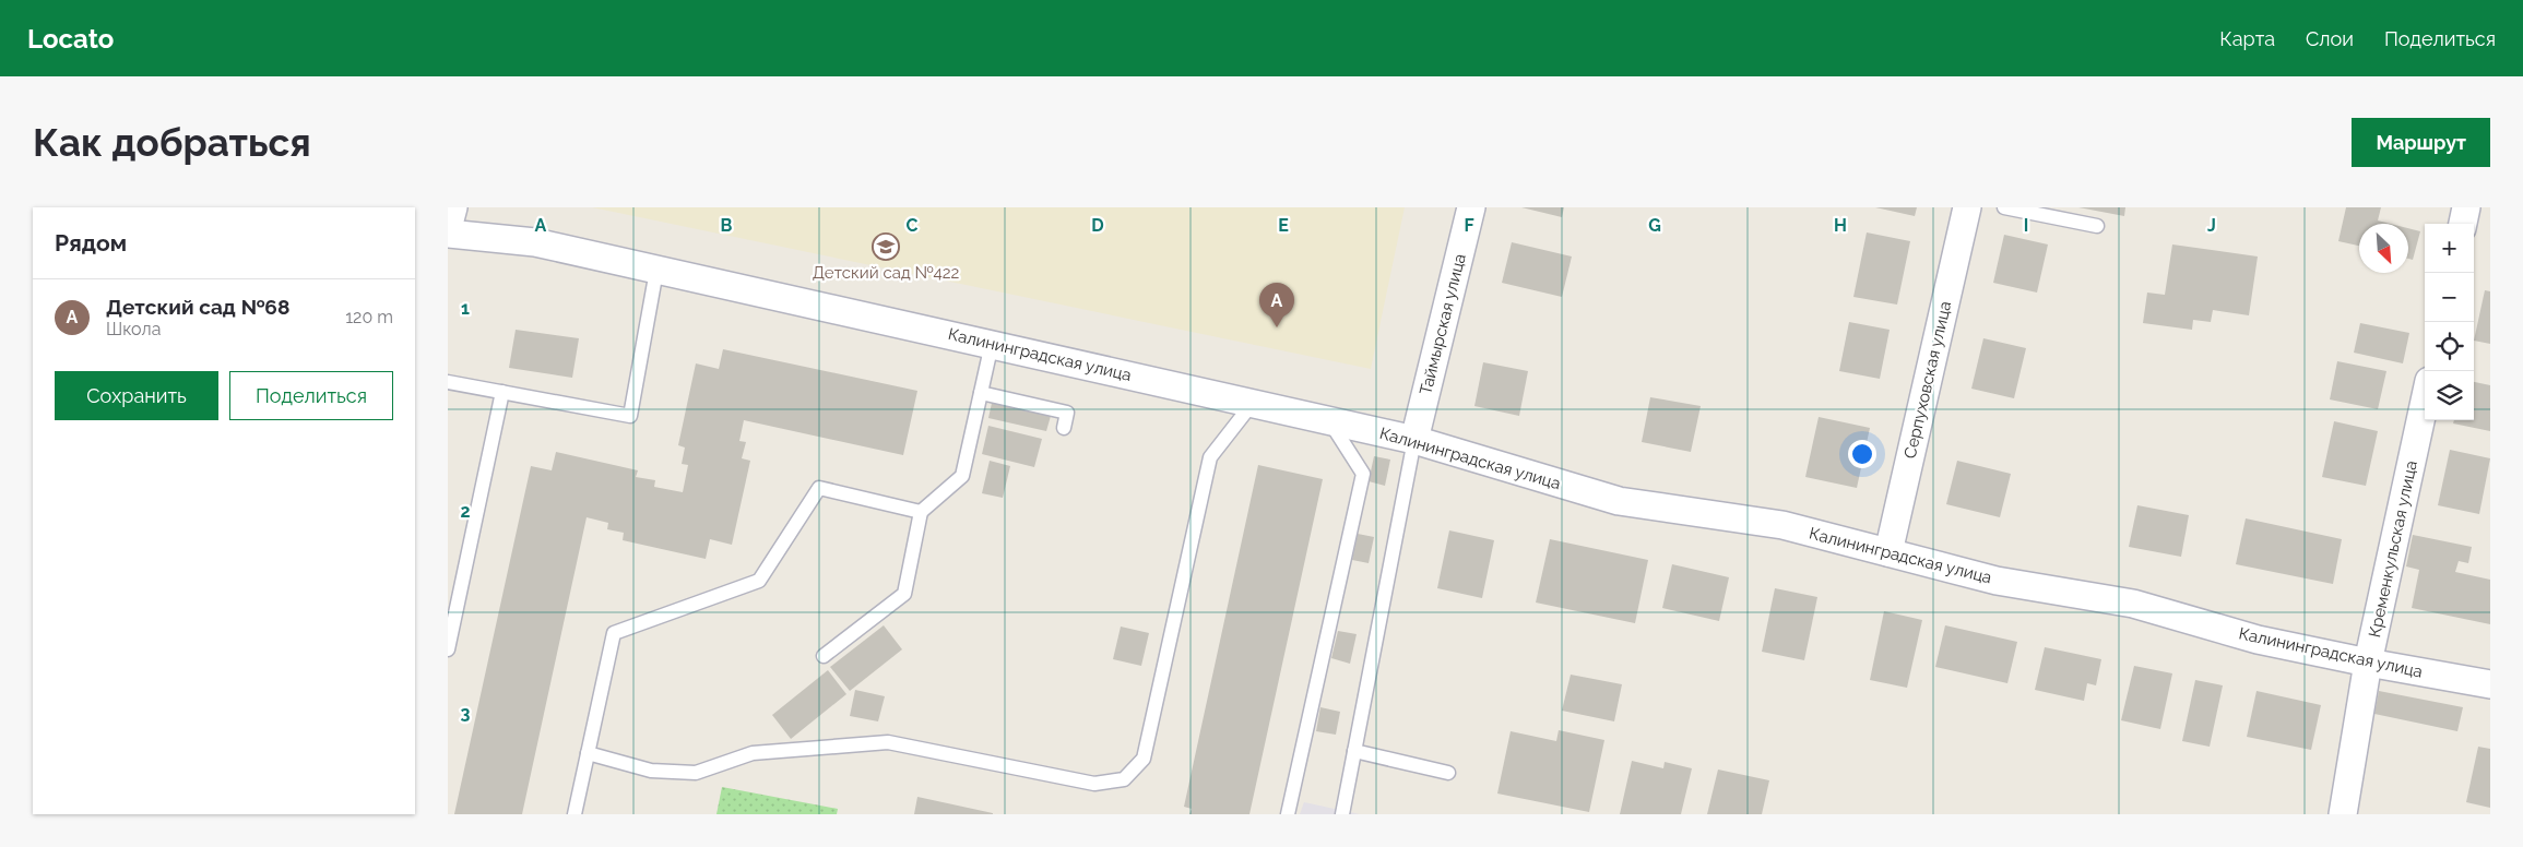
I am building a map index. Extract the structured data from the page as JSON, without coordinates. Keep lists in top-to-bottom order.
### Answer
{
  "streets": {
    "street": [
      "Таймырская улица",
      "Калининградская улица",
      "Серпуховская улица",
      "Кременкульская улица"
    ]
  },
  "crossings": [
    ["Таймырская улица", "Калининградская улица"],
    ["Калининградская улица", "Серпуховская улица"],
    ["Калининградская улица", "Кременкульская улица"]
  ],
  "places": {
    "school or university": ["Детский сад №422"]
  },
  "north": "bottom right",
  "page": {
    "header": "Locato",
    "nav": ["Карта", "Слои", "Поделиться"],
    "buttons": [
      "Маршрут",
      ["Сохранить", "Поделиться"]
    ],
    "title": "Как добраться",
    "heading": "Рядом",
    "map_buttons": ["+", "−"],
    "list": [
      {
        "mark": "A",
        "name": "Детский сад №68",
        "note": "Школа",
        "value": "120 m"
      }
    ],
    "pins": "A"
  },
  "grid": {
    "columns": [
      "A",
      "B",
      "C",
      "D",
      "E",
      "F",
      "G",
      "H",
      "I",
      "J"
    ],
    "rows": ["1", "2", "3"]
  }
}
